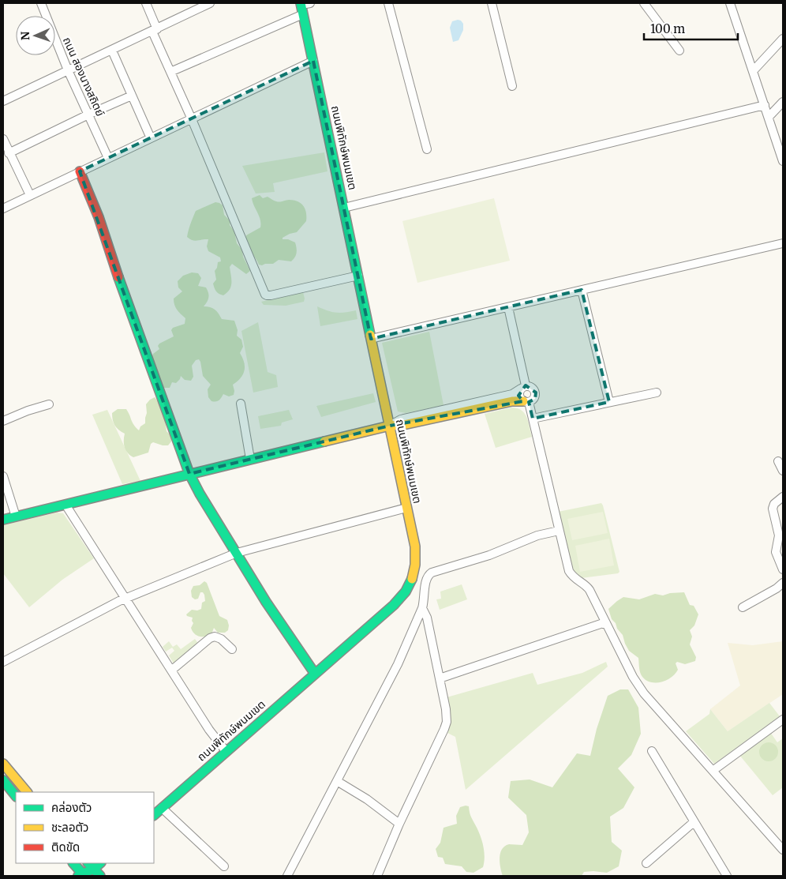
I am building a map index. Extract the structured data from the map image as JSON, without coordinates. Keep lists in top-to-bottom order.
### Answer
{
  "streets": {
    "street": ["ถนน สองนางสถิตย์", "ถนนพิทักษ์พนมเขต"]
  },
  "legend": ["คล่องตัว", "ชะลอตัว", "ติดขัด"],
  "scale_bar": "100 m",
  "north": "left"
}
